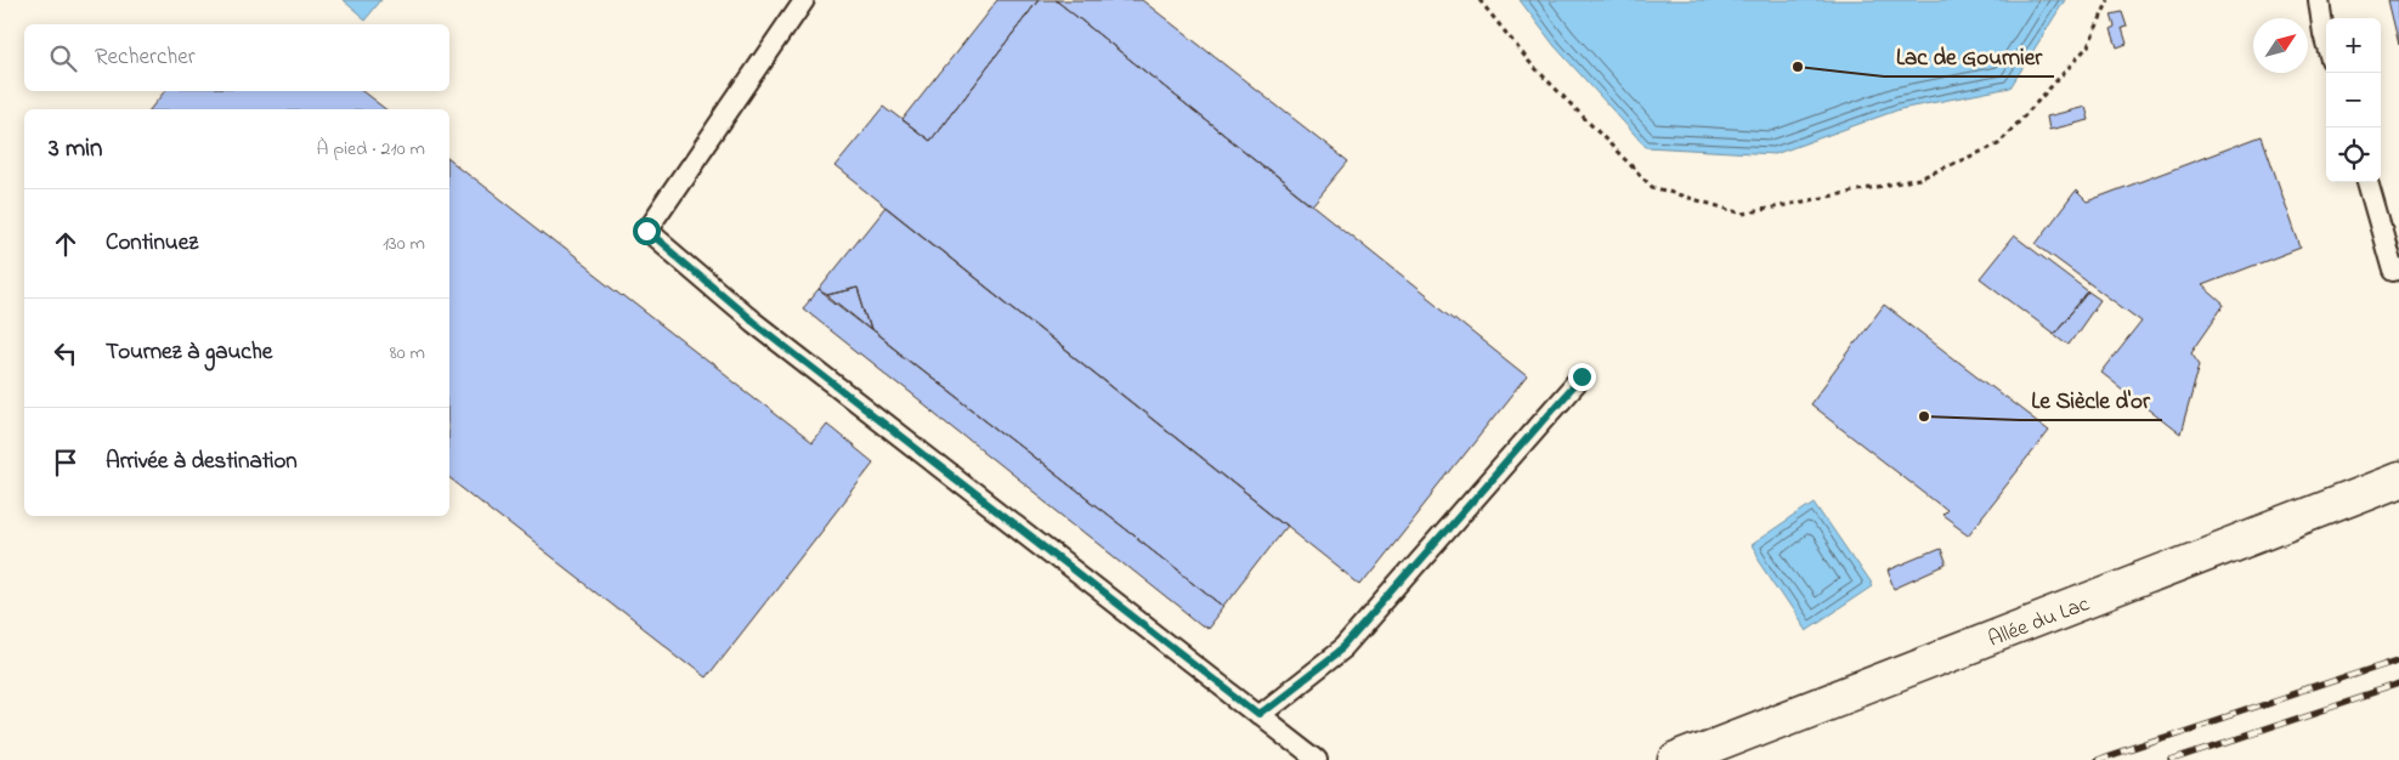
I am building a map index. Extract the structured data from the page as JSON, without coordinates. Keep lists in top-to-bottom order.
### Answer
{
  "streets": {
    "street": ["Allée du Lac"]
  },
  "places": ["Lac de Gournier", "Le Siècle d'or"],
  "north": "top right",
  "page": {
    "map_buttons": ["+", "−"],
    "search": "Rechercher",
    "heading": ["3 min", "À pied · 210 m"],
    "list": [
      ["Continuez", "130 m"],
      ["Tournez à gauche", "80 m"],
      "Arrivée à destination"
    ]
  }
}
